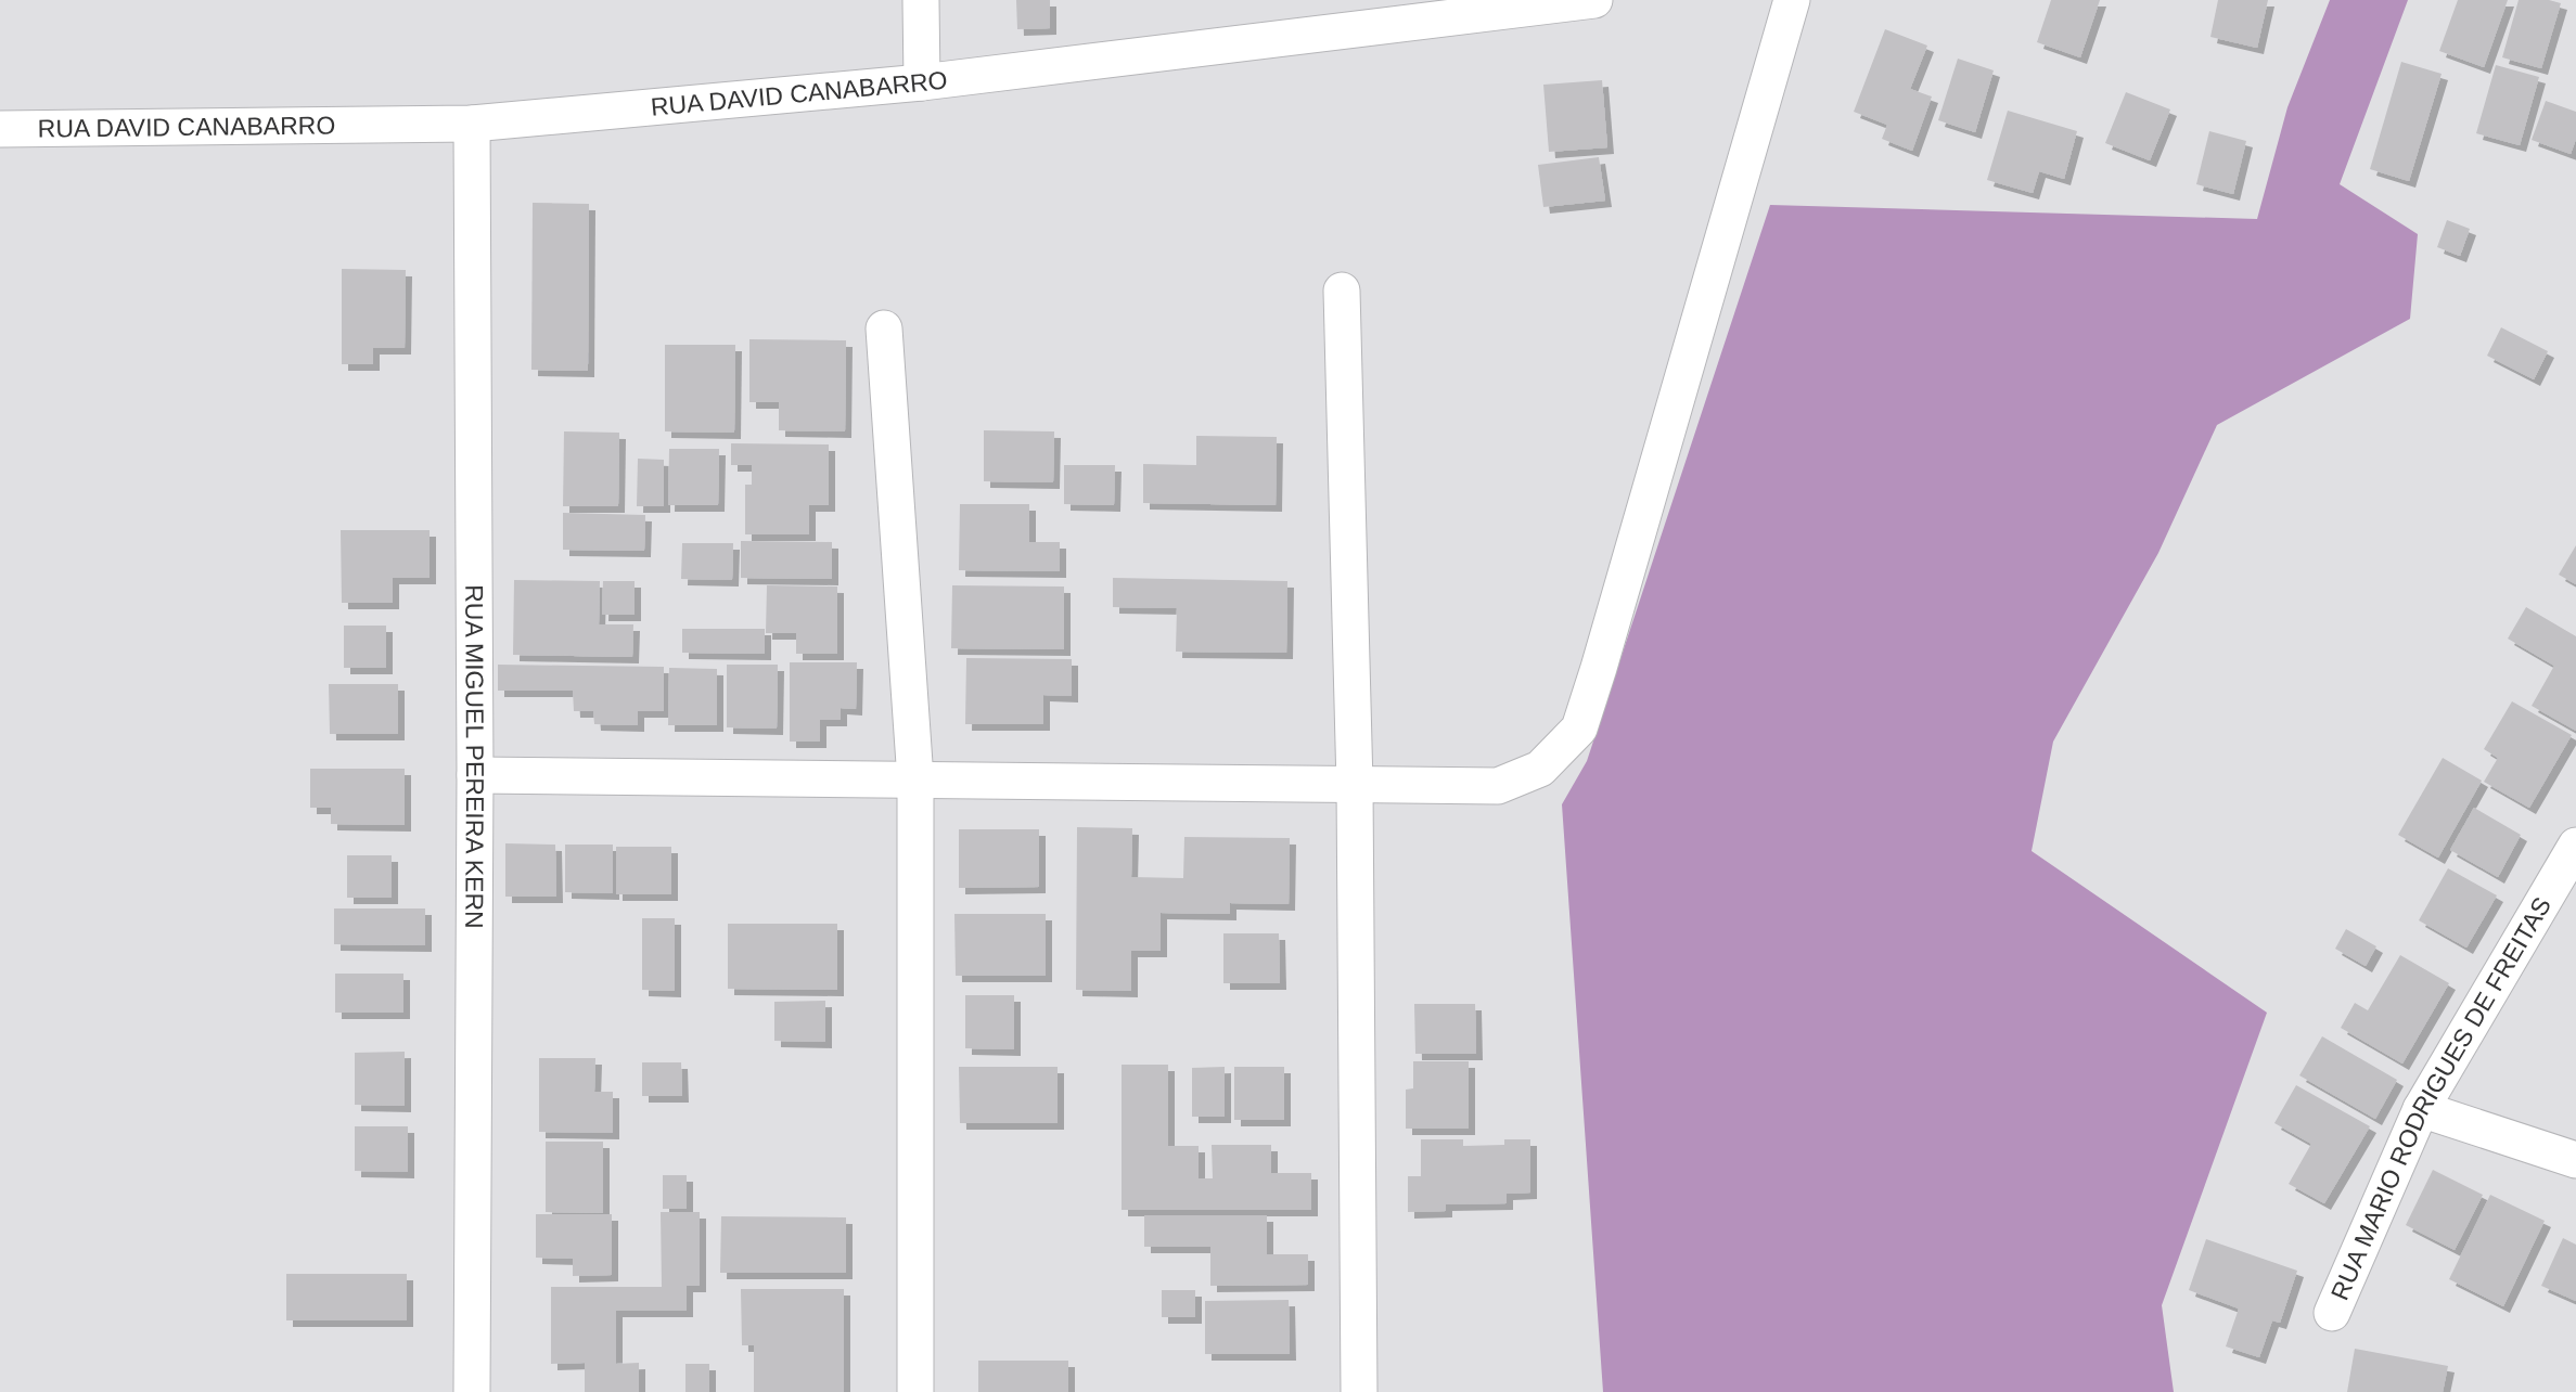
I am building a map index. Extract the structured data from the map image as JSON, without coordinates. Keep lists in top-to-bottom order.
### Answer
{
  "streets": {
    "street": ["RUA DAVID CANABARRO", "RUA MIGUEL PEREIRA KERN", "RUA MARIO RODRIGUES DE FREITAS"]
  },
  "crossings": [
    ["RUA DAVID CANABARRO", "RUA MIGUEL PEREIRA KERN"]
  ]
}
